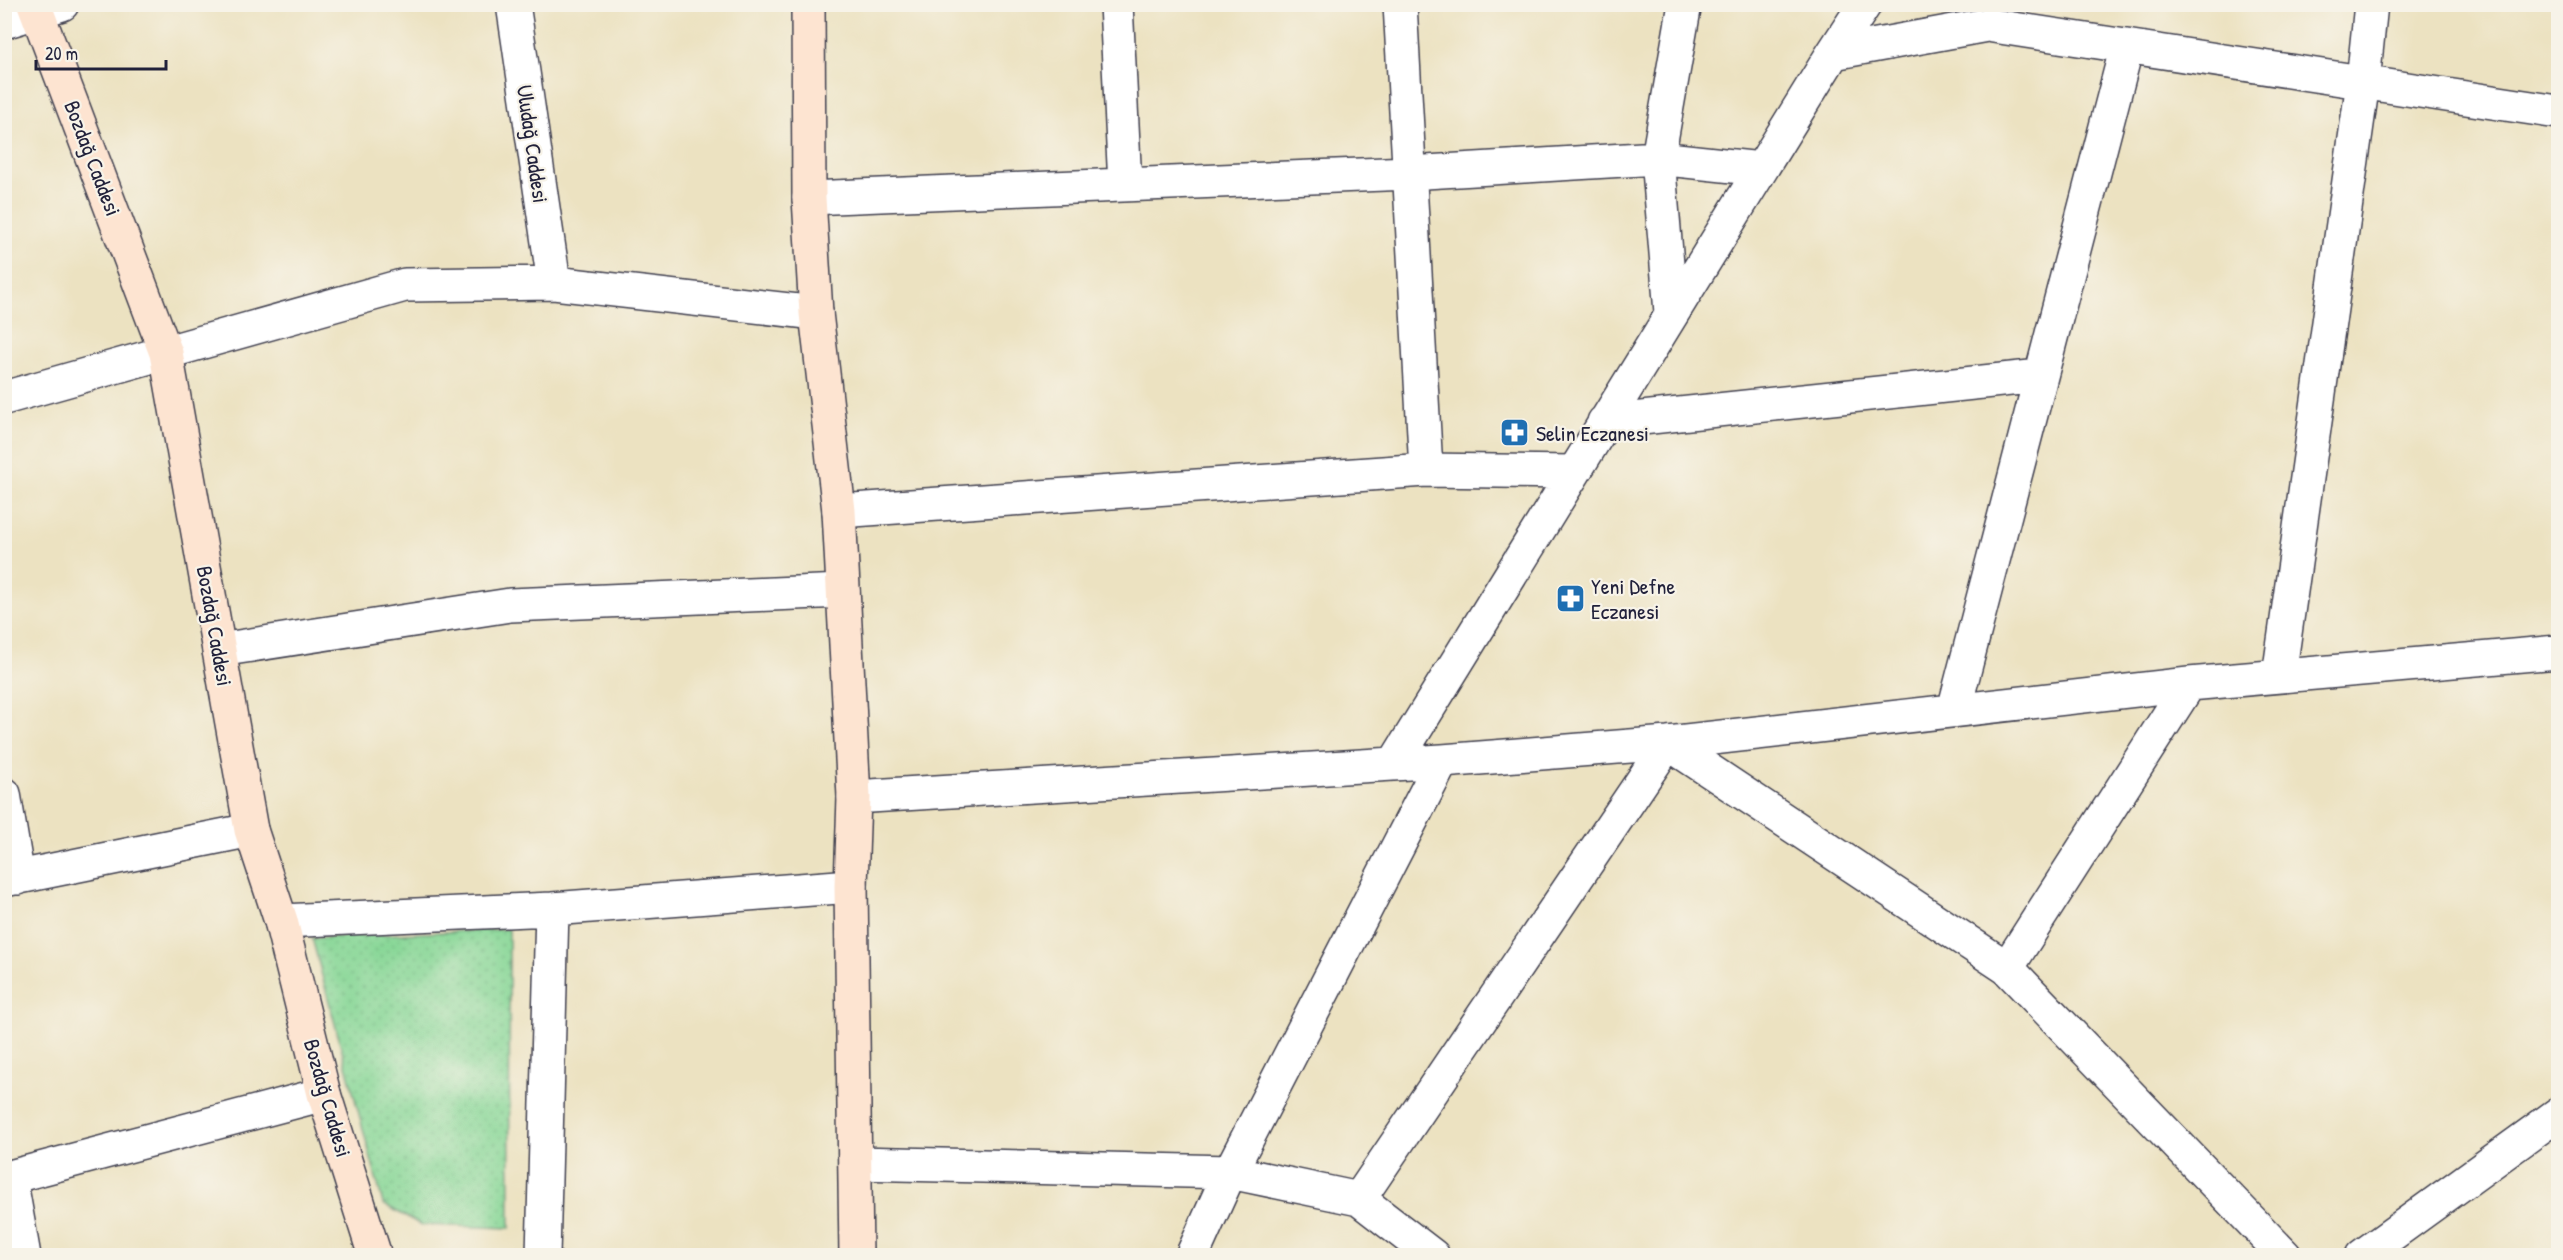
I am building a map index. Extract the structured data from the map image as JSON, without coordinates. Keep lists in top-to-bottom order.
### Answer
{
  "streets": {
    "street": ["Uludağ Caddesi", "Bozdağ Caddesi"]
  },
  "places": {
    "pharmacy": ["Selin Eczanesi", "Yeni Defne Eczanesi"]
  },
  "scale_bar": "20 m"
}
